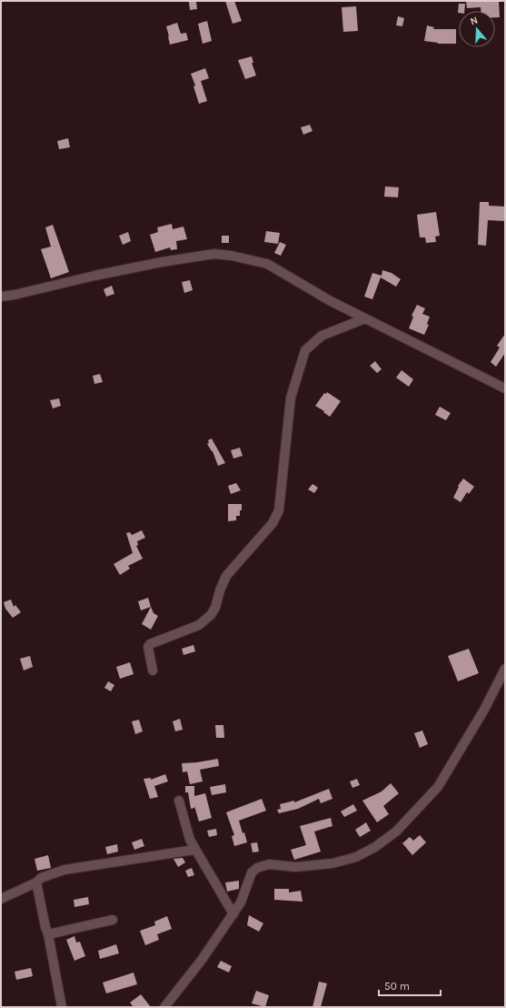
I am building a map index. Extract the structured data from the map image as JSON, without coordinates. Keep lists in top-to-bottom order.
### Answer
{
  "scale_bar": "50 m",
  "north": "top"
}
